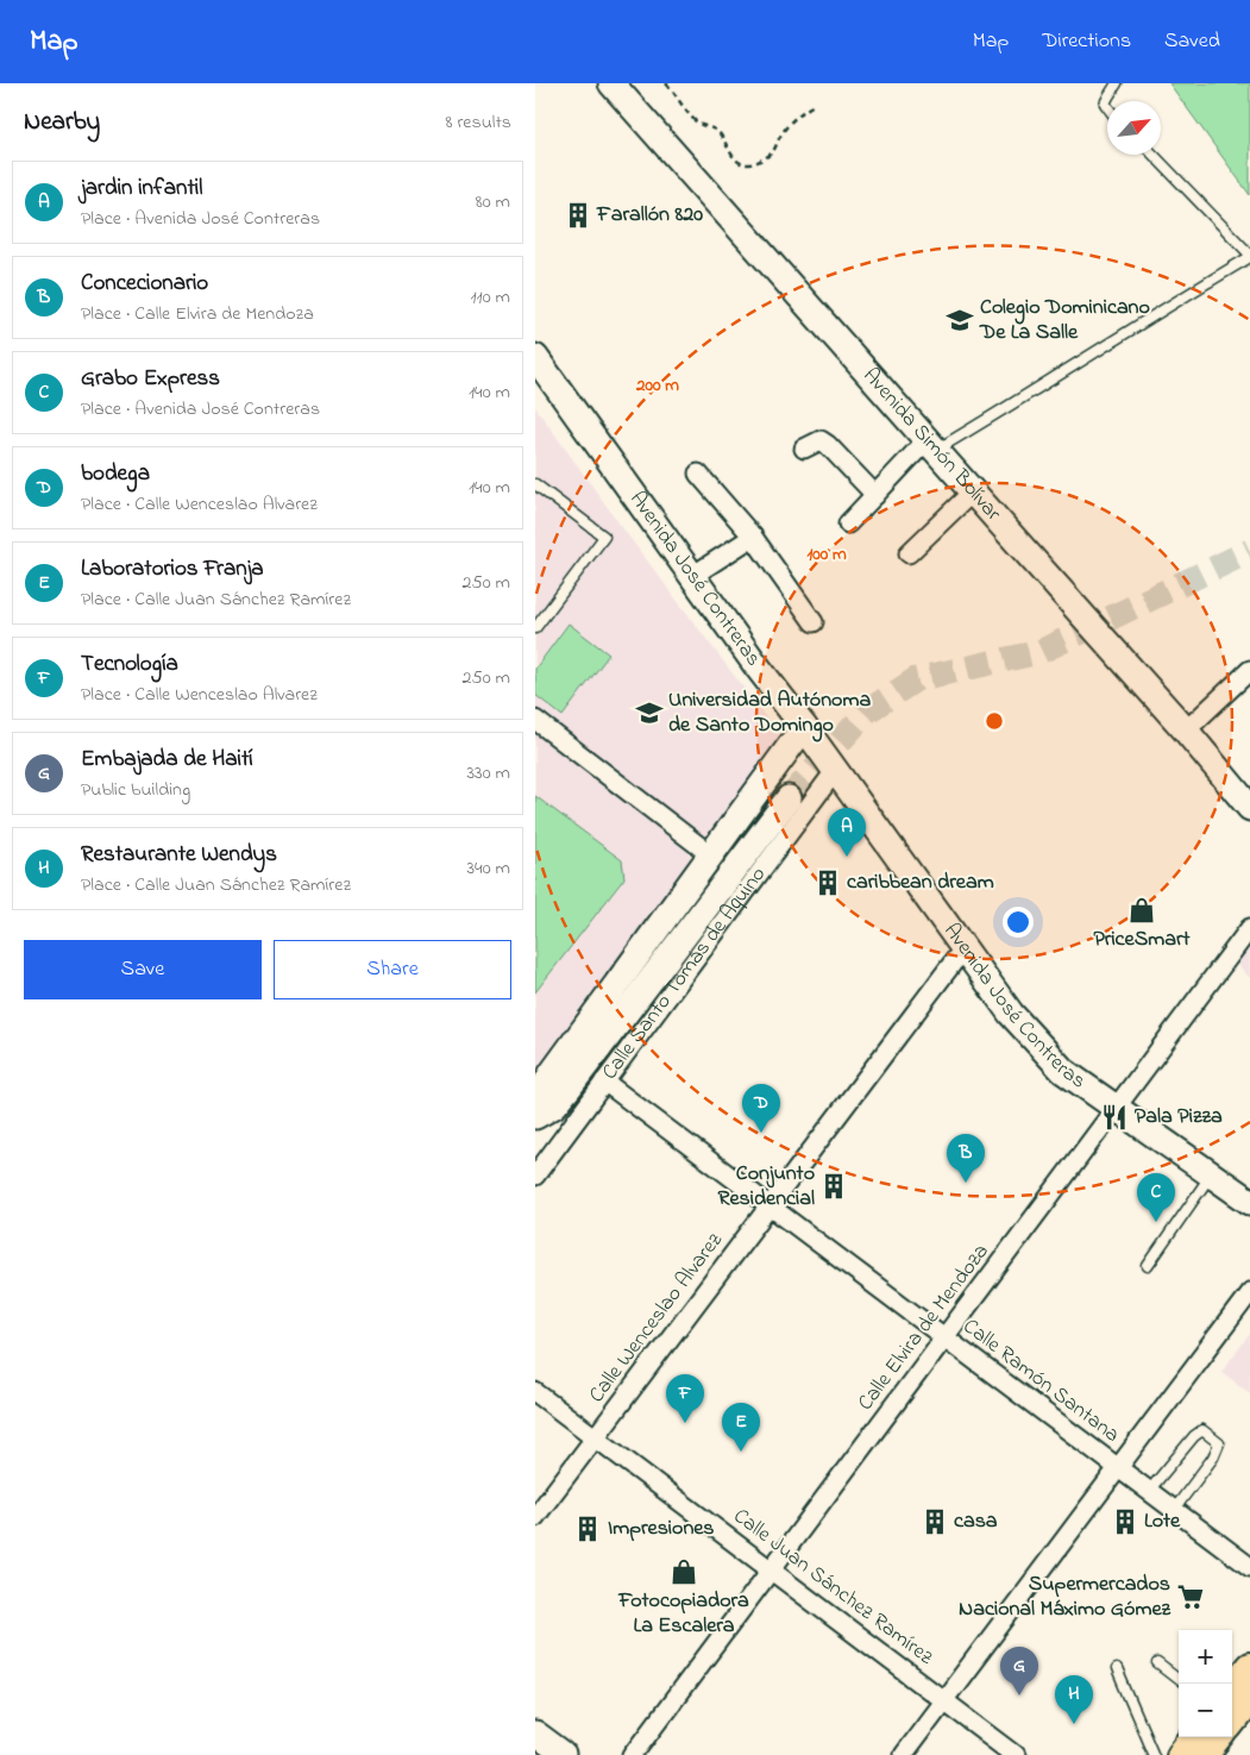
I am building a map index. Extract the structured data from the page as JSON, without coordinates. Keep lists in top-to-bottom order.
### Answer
{
  "streets": {
    "main road": ["Avenida Simón Bolívar", "Avenida José Contreras"],
    "street": [
      "Calle Santo Tomás de Aquino",
      "Calle Wenceslao Alvarez",
      "Calle Elvira de Mendoza",
      "Calle Ramón Santana",
      "Calle Juan Sánchez Ramírez"
    ]
  },
  "crossings": [
    ["Avenida José Contreras", "Calle Santo Tomás de Aquino"],
    ["Avenida José Contreras", "Calle Wenceslao Alvarez"],
    ["Avenida José Contreras", "Calle Elvira de Mendoza"],
    ["Calle Santo Tomás de Aquino", "Calle Ramón Santana"],
    ["Calle Wenceslao Alvarez", "Calle Ramón Santana"],
    ["Calle Wenceslao Alvarez", "Calle Juan Sánchez Ramírez"],
    ["Calle Elvira de Mendoza", "Calle Ramón Santana"],
    ["Calle Elvira de Mendoza", "Calle Juan Sánchez Ramírez"]
  ],
  "places": {
    "building": [
      "Farallón 820",
      "caribbean dream",
      "Conjunto Residencial",
      "casa",
      "Lote",
      "Impresiones"
    ],
    "school or university": ["Colegio Dominicano De La Salle", "Universidad Autónoma de Santo Domingo"],
    "shop": ["PriceSmart", "Fotocopiadora La Escalera"],
    "restaurant": ["Pala Pizza"],
    "supermarket": ["Supermercados Nacional Máximo Gómez"]
  },
  "north": "top right",
  "page": {
    "header": "Map",
    "nav": ["Map", "Directions", "Saved"],
    "heading": ["Nearby", "8 results"],
    "list": [
      {
        "mark": "A",
        "name": "jardin infantil",
        "note": "Place · Avenida José Contreras",
        "value": "80 m"
      },
      {
        "mark": "B",
        "name": "Concecionario",
        "note": "Place · Calle Elvira de Mendoza",
        "value": "110 m"
      },
      {
        "mark": "C",
        "name": "Grabo Express",
        "note": "Place · Avenida José Contreras",
        "value": "140 m"
      },
      {
        "mark": "D",
        "name": "bodega",
        "note": "Place · Calle Wenceslao Alvarez",
        "value": "140 m"
      },
      {
        "mark": "E",
        "name": "Laboratorios Franja",
        "note": "Place · Calle Juan Sánchez Ramírez",
        "value": "250 m"
      },
      {
        "mark": "F",
        "name": "Tecnología",
        "note": "Place · Calle Wenceslao Alvarez",
        "value": "250 m"
      },
      {
        "mark": "G",
        "name": "Embajada de Haití",
        "note": "Public building",
        "value": "330 m"
      },
      {
        "mark": "H",
        "name": "Restaurante Wendys",
        "note": "Place · Calle Juan Sánchez Ramírez",
        "value": "340 m"
      }
    ],
    "pins": [
      "A",
      "D",
      "B",
      "C",
      "F",
      "E",
      "G",
      "H"
    ],
    "buttons": ["Save", "Share"],
    "map_buttons": ["+", "−"]
  },
  "rings": ["200 m", "100 m"]
}
